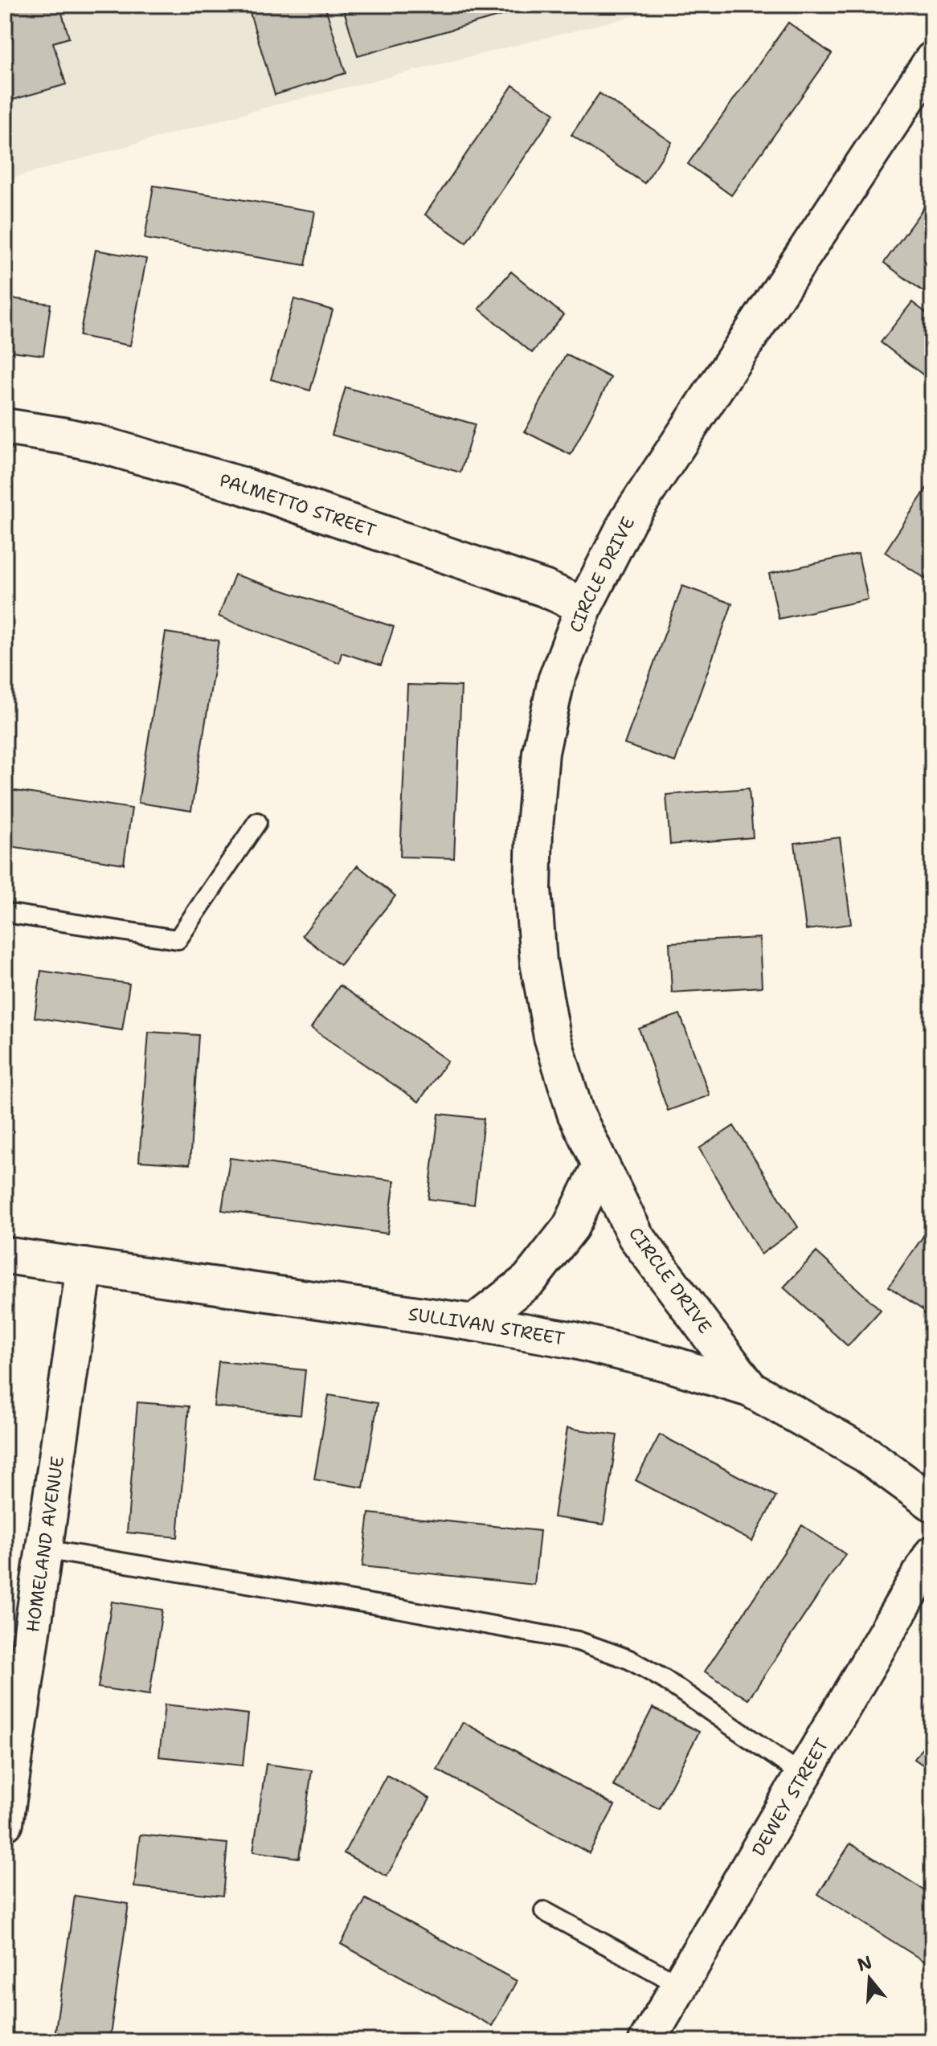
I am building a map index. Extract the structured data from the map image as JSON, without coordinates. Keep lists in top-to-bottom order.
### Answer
{
  "streets": {
    "street": [
      "PALMETTO STREET",
      "CIRCLE DRIVE",
      "SULLIVAN STREET",
      "HOMELAND AVENUE",
      "DEWEY STREET"
    ]
  },
  "crossings": [
    ["PALMETTO STREET", "CIRCLE DRIVE"],
    ["CIRCLE DRIVE", "SULLIVAN STREET"],
    ["SULLIVAN STREET", "HOMELAND AVENUE"]
  ],
  "north": "top"
}
